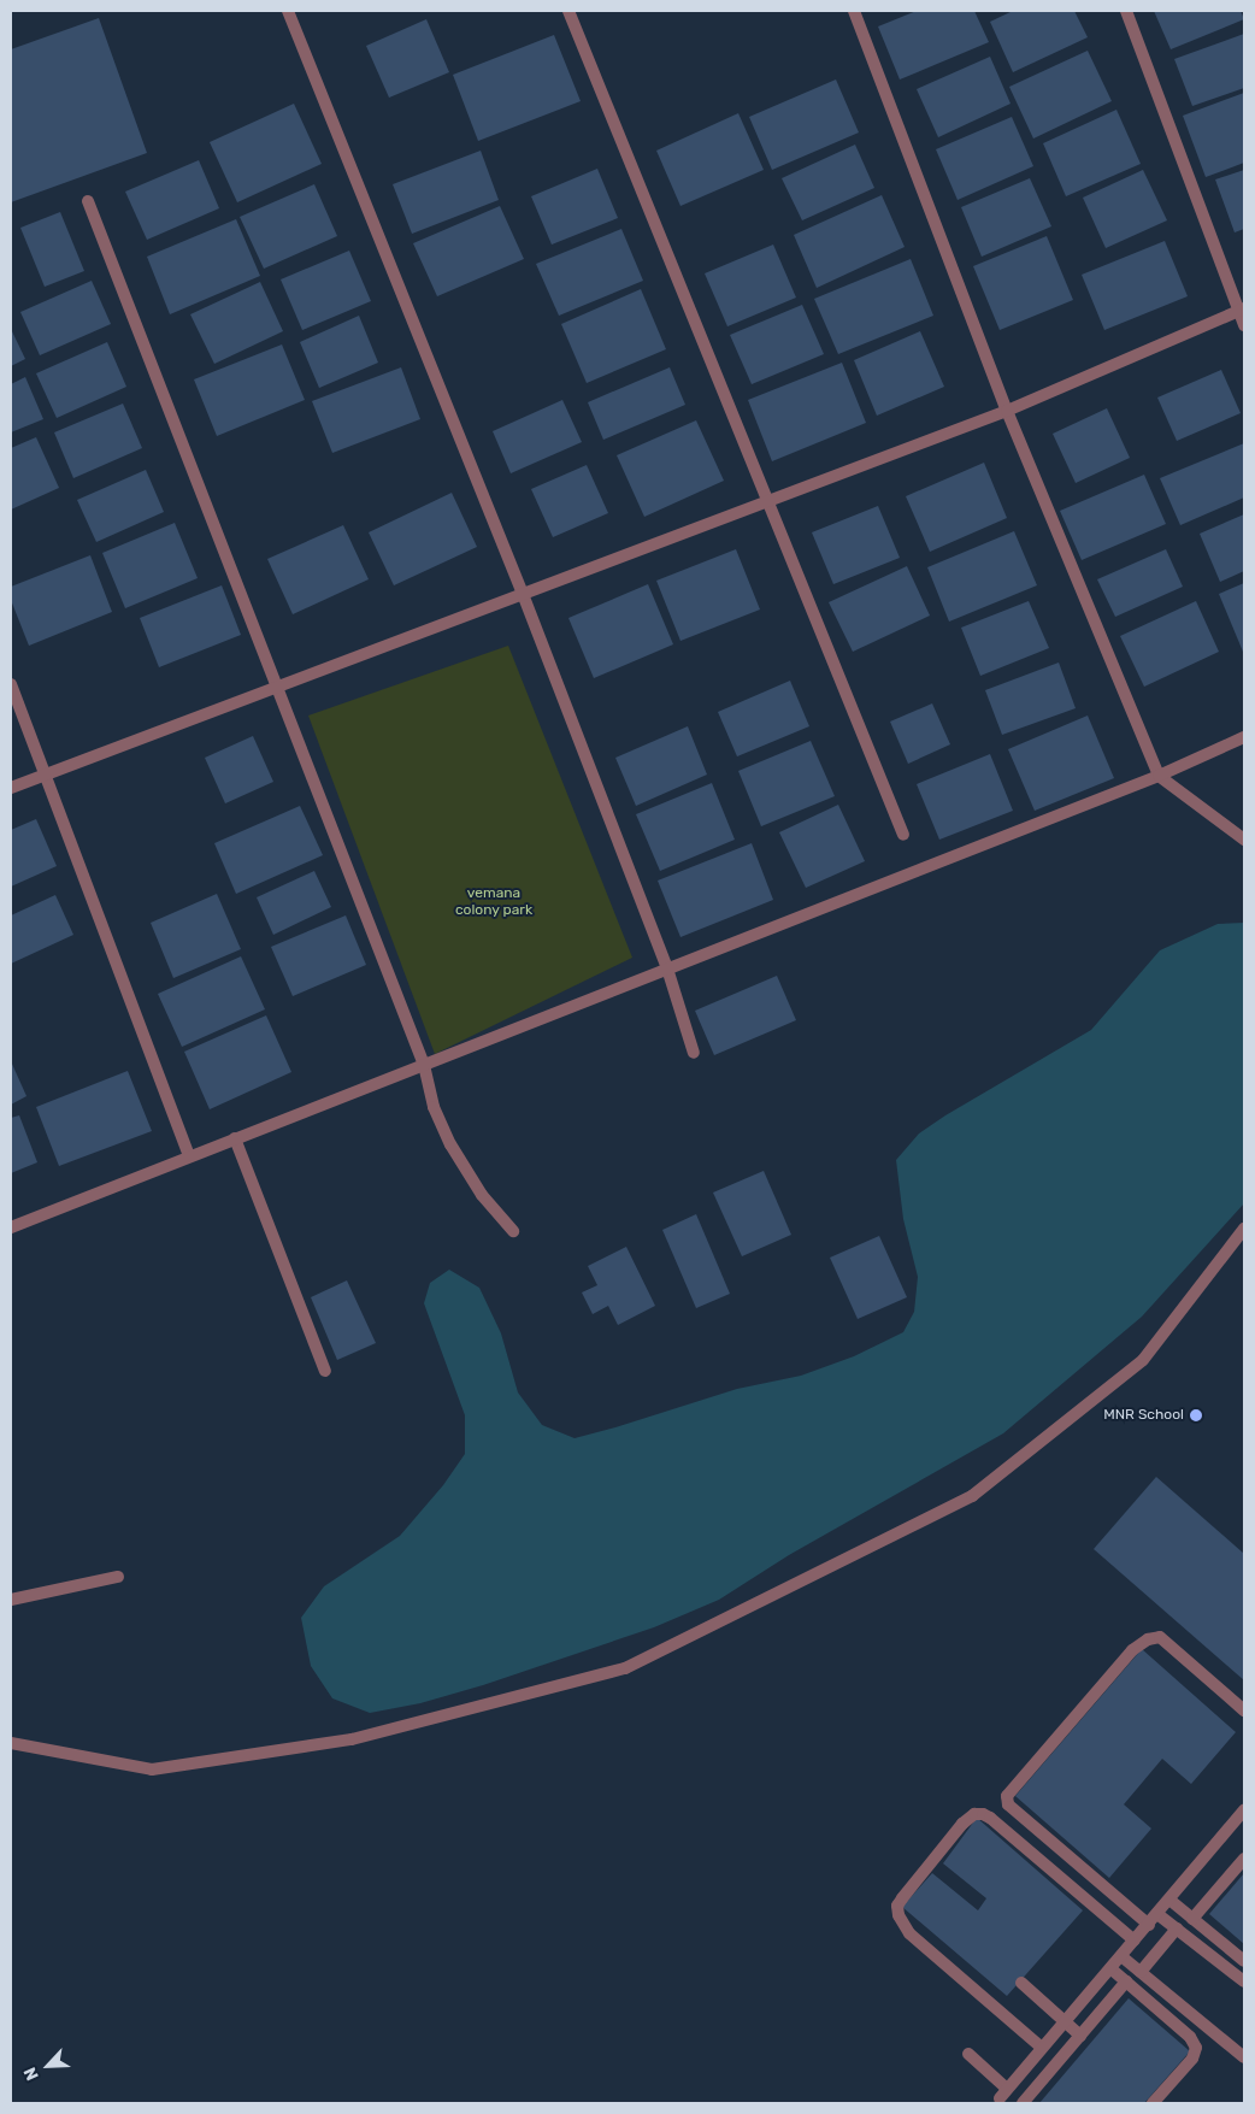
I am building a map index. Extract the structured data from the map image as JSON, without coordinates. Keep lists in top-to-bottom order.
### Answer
{
  "parks": ["vemana colony park"],
  "places": ["MNR School"],
  "north": "bottom left"
}
